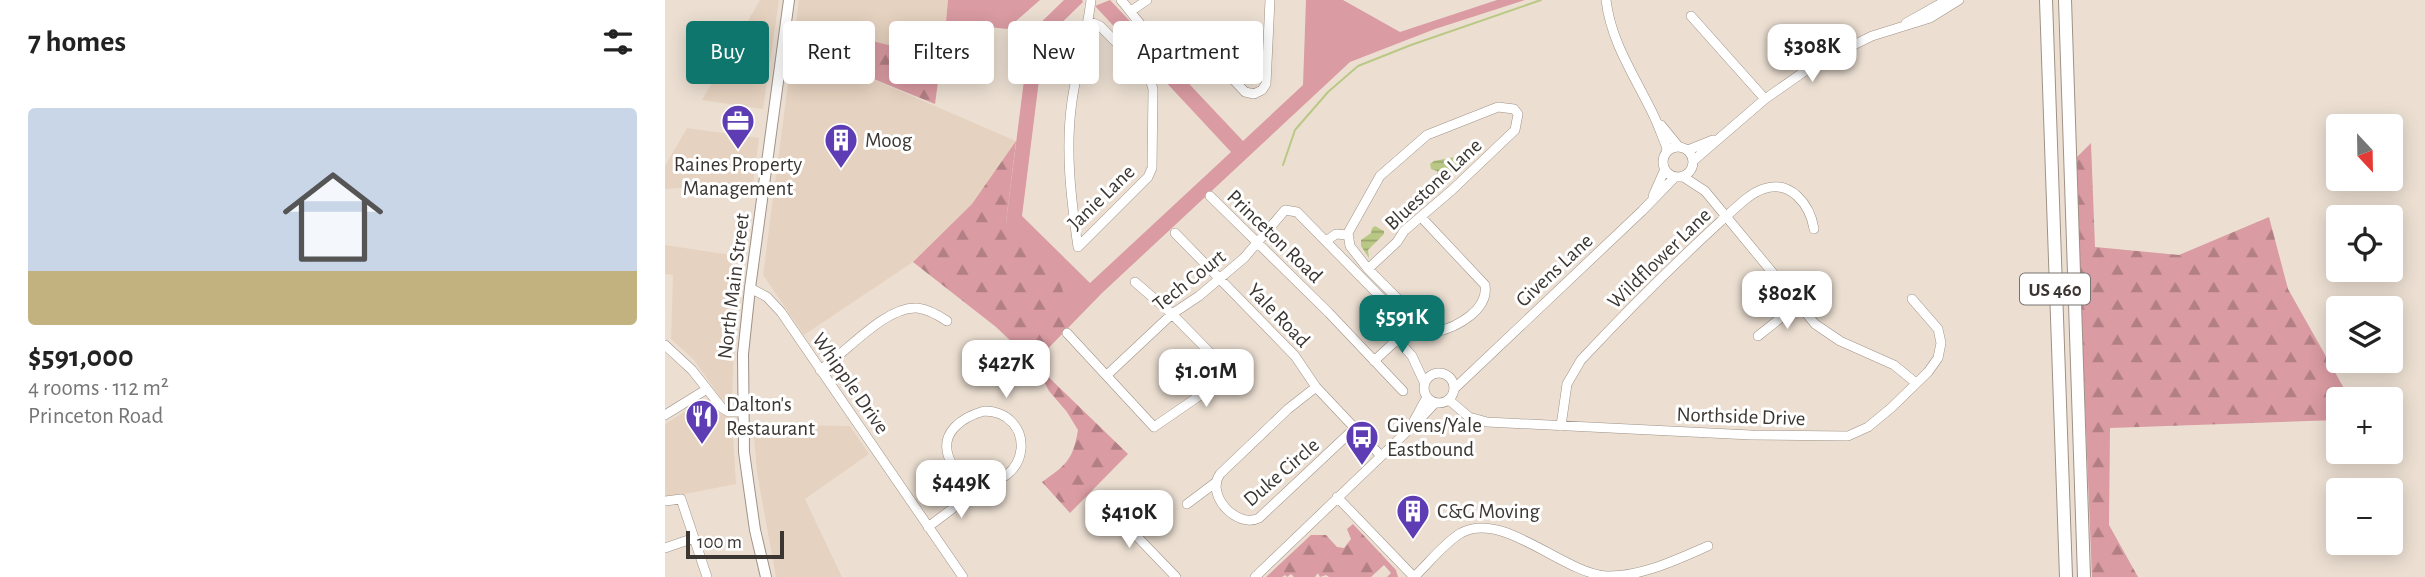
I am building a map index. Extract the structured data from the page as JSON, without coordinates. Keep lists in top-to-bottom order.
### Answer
{
  "streets": {
    "highway": ["US 460"],
    "main road": ["North Main Street"],
    "street": [
      "Bluestone Lane",
      "Janie Lane",
      "Princeton Road",
      "Wildflower Lane",
      "Givens Lane",
      "Tech Court",
      "Yale Road",
      "Whipple Drive",
      "Northside Drive",
      "Duke Circle"
    ]
  },
  "crossings": [
    ["Princeton Road", "Tech Court"],
    ["Wildflower Lane", "Northside Drive"],
    ["Givens Lane", "Northside Drive"],
    ["Tech Court", "Yale Road"],
    ["North Main Street", "Whipple Drive"],
    ["Yale Road", "Duke Circle"]
  ],
  "places": {
    "office": ["Raines Property Management"],
    "building": ["Moog", "C&G Moving"],
    "restaurant": ["Dalton's Restaurant"],
    "bus stop": ["Givens/Yale Eastbound"]
  },
  "scale_bar": "100 m",
  "north": "bottom",
  "page": {
    "heading": "7 homes",
    "chip": [
      "Buy",
      "Rent",
      "Filters",
      "New",
      "Apartment"
    ],
    "price": [
      "$308K",
      "$802K",
      "$591K",
      "$427K",
      "$1.01M",
      "$449K",
      "$410K"
    ],
    "list": [
      {
        "name": "$591,000",
        "note": "4 rooms · 112 m² · Princeton Road"
      }
    ],
    "map_buttons": ["+", "−"],
    "scale": "100 m"
  }
}
